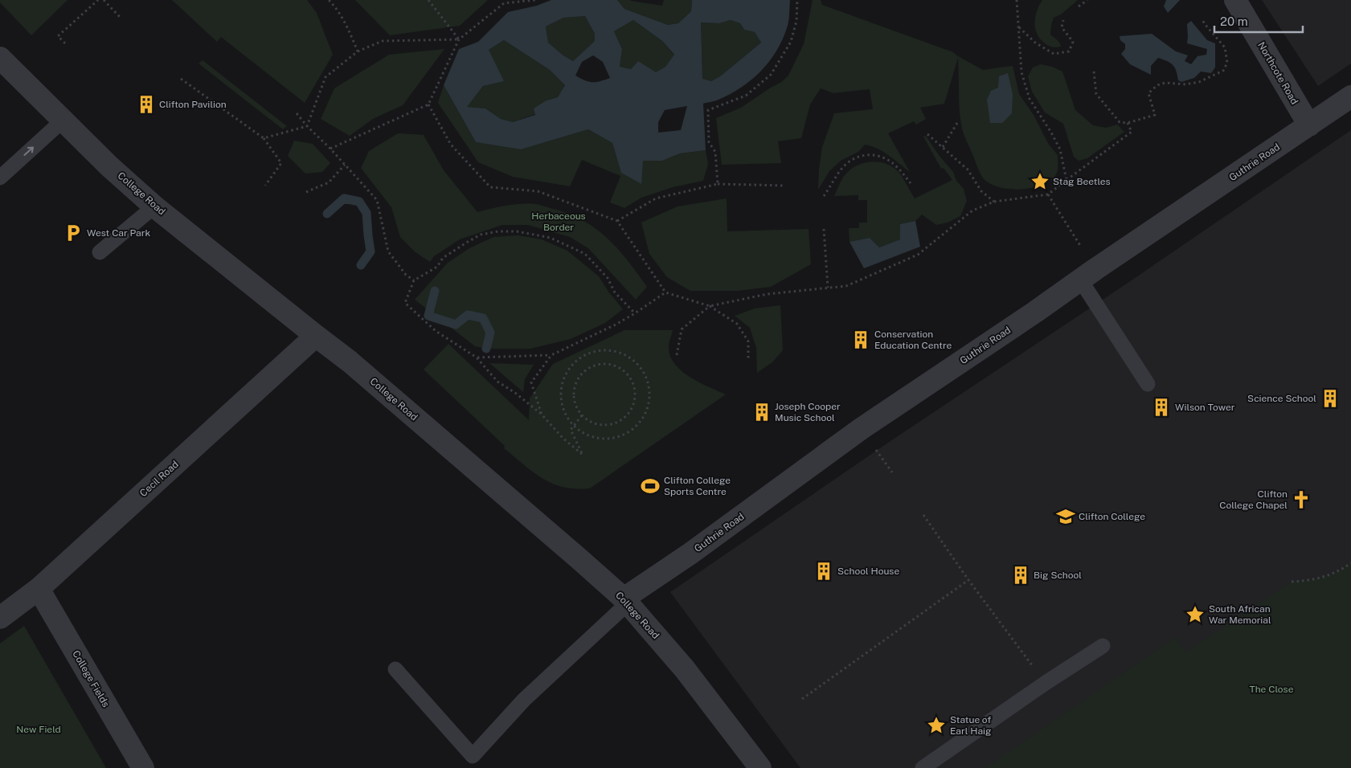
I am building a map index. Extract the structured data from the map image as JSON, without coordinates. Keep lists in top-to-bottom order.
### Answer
{
  "streets": {
    "street": [
      "Northcote Road",
      "Guthrie Road",
      "College Road",
      "Cecil Road",
      "College Fields"
    ]
  },
  "crossings": [
    ["Northcote Road", "Guthrie Road"],
    ["Guthrie Road", "College Road"],
    ["College Road", "Cecil Road"],
    ["Cecil Road", "College Fields"]
  ],
  "parks": ["Herbaceous Border", "The Close", "New Field"],
  "places": {
    "building": [
      "Clifton Pavilion",
      "Conservation Education Centre",
      "Science School",
      "Wilson Tower",
      "Joseph Cooper Music School",
      "School House",
      "Big School"
    ],
    "place": ["Stag Beetles", "South African War Memorial", "Statue of Earl Haig"],
    "parking": ["West Car Park"],
    "sports": ["Clifton College Sports Centre"],
    "church": ["Clifton College Chapel"],
    "school or university": ["Clifton College"]
  },
  "scale_bar": "20 m"
}
